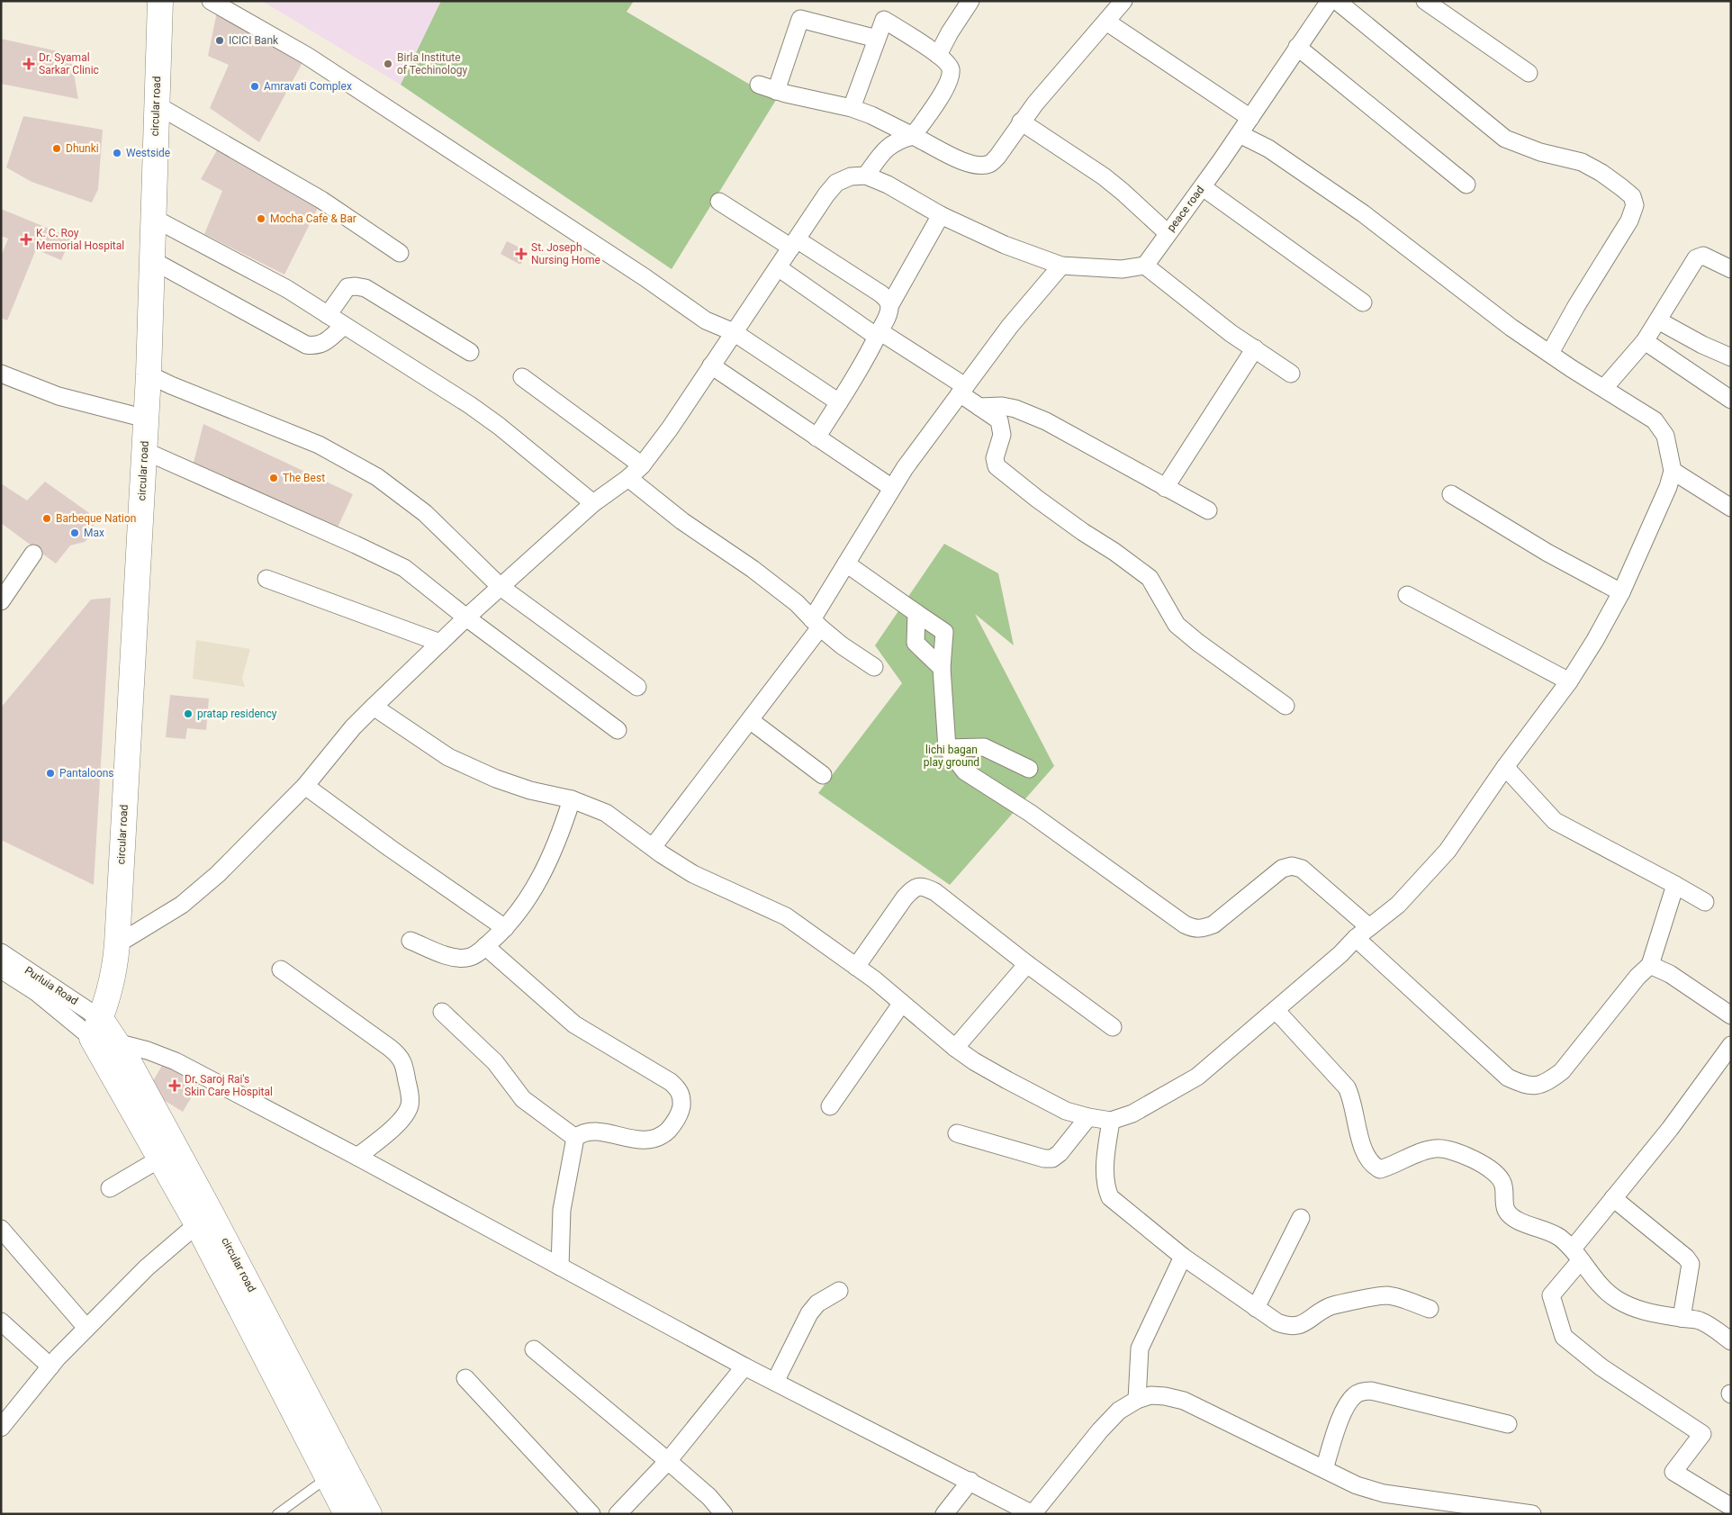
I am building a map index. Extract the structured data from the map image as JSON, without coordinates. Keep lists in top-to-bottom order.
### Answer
{
  "streets": {
    "main road": ["circular road"],
    "street": ["peace road", "Purluia Road"]
  },
  "crossings": [
    ["circular road", "Purluia Road"]
  ],
  "parks": ["lichi bagan play ground"],
  "places": {
    "other": [
      "ICICI Bank",
      "Birla Institute of Techinology",
      "Amravati Complex",
      "Dhunki",
      "Westside",
      "Mocha Cafe & Bar",
      "The Best",
      "Barbeque Nation",
      "Max",
      "pratap residency",
      "Pantaloons"
    ],
    "health": [
      "Dr. Syamal Sarkar Clinic",
      "K. C. Roy Memorial Hospital",
      "St. Joseph Nursing Home",
      "Dr. Saroj Rai's Skin Care Hospital"
    ]
  }
}
